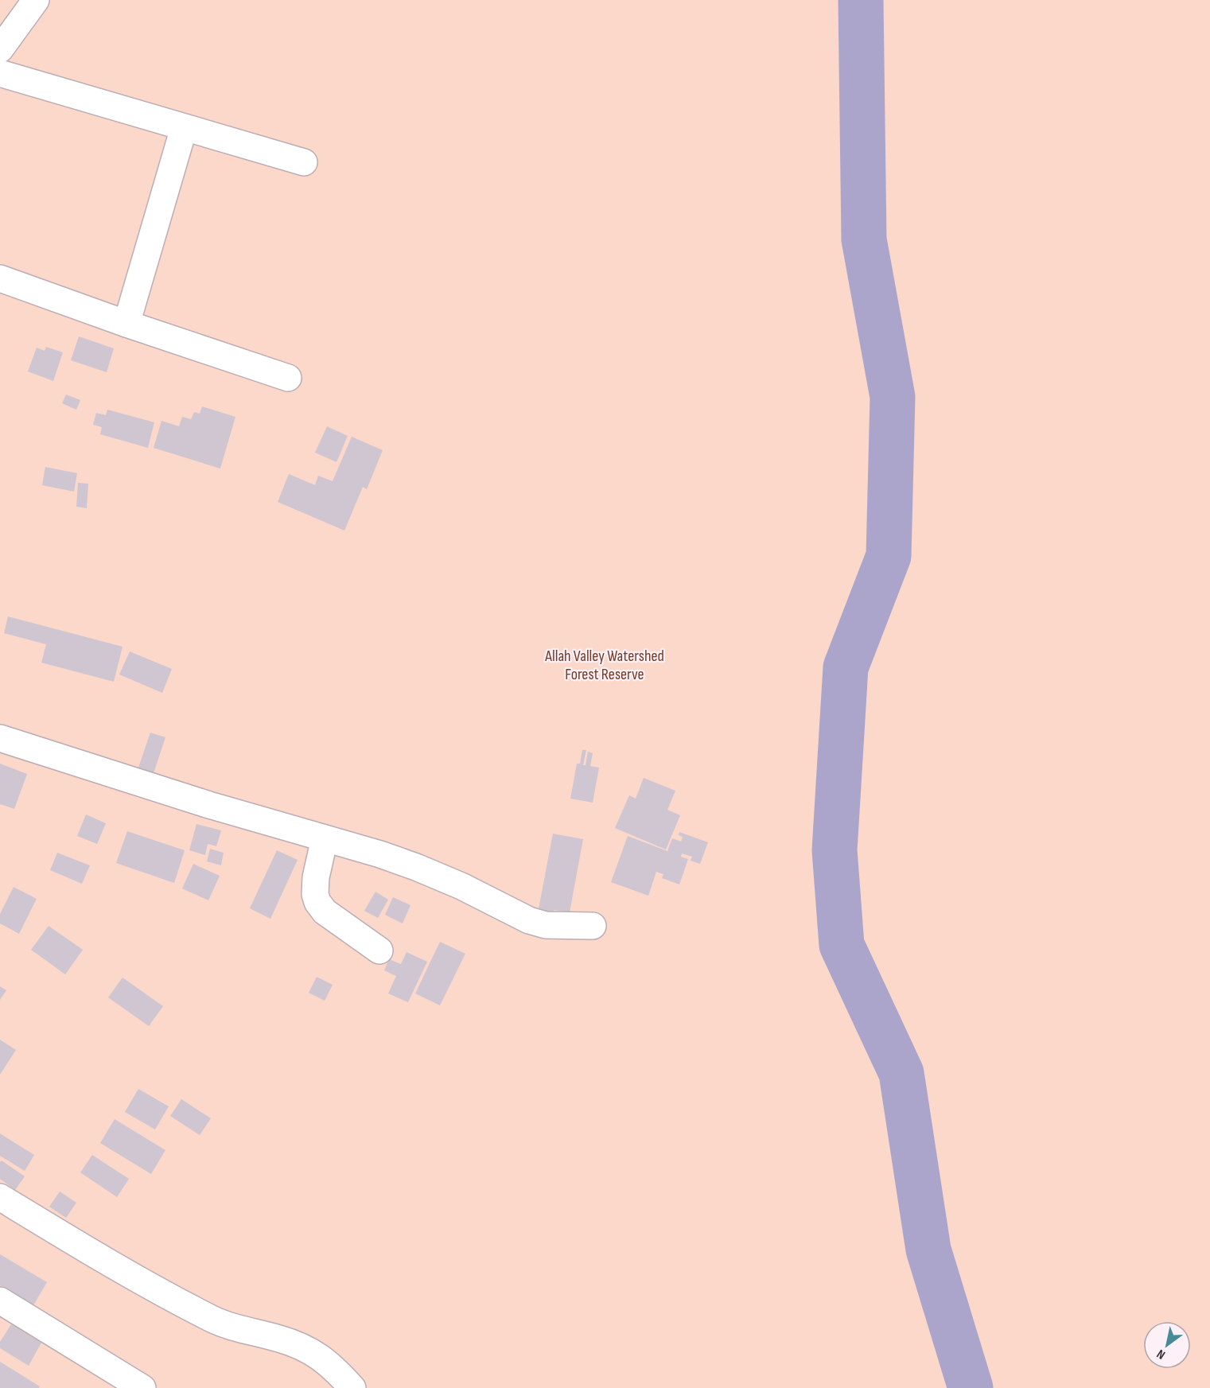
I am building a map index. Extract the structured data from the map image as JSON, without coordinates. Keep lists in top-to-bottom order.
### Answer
{
  "parks": ["Allah Valley Watershed Forest Reserve"],
  "north": "bottom left"
}
